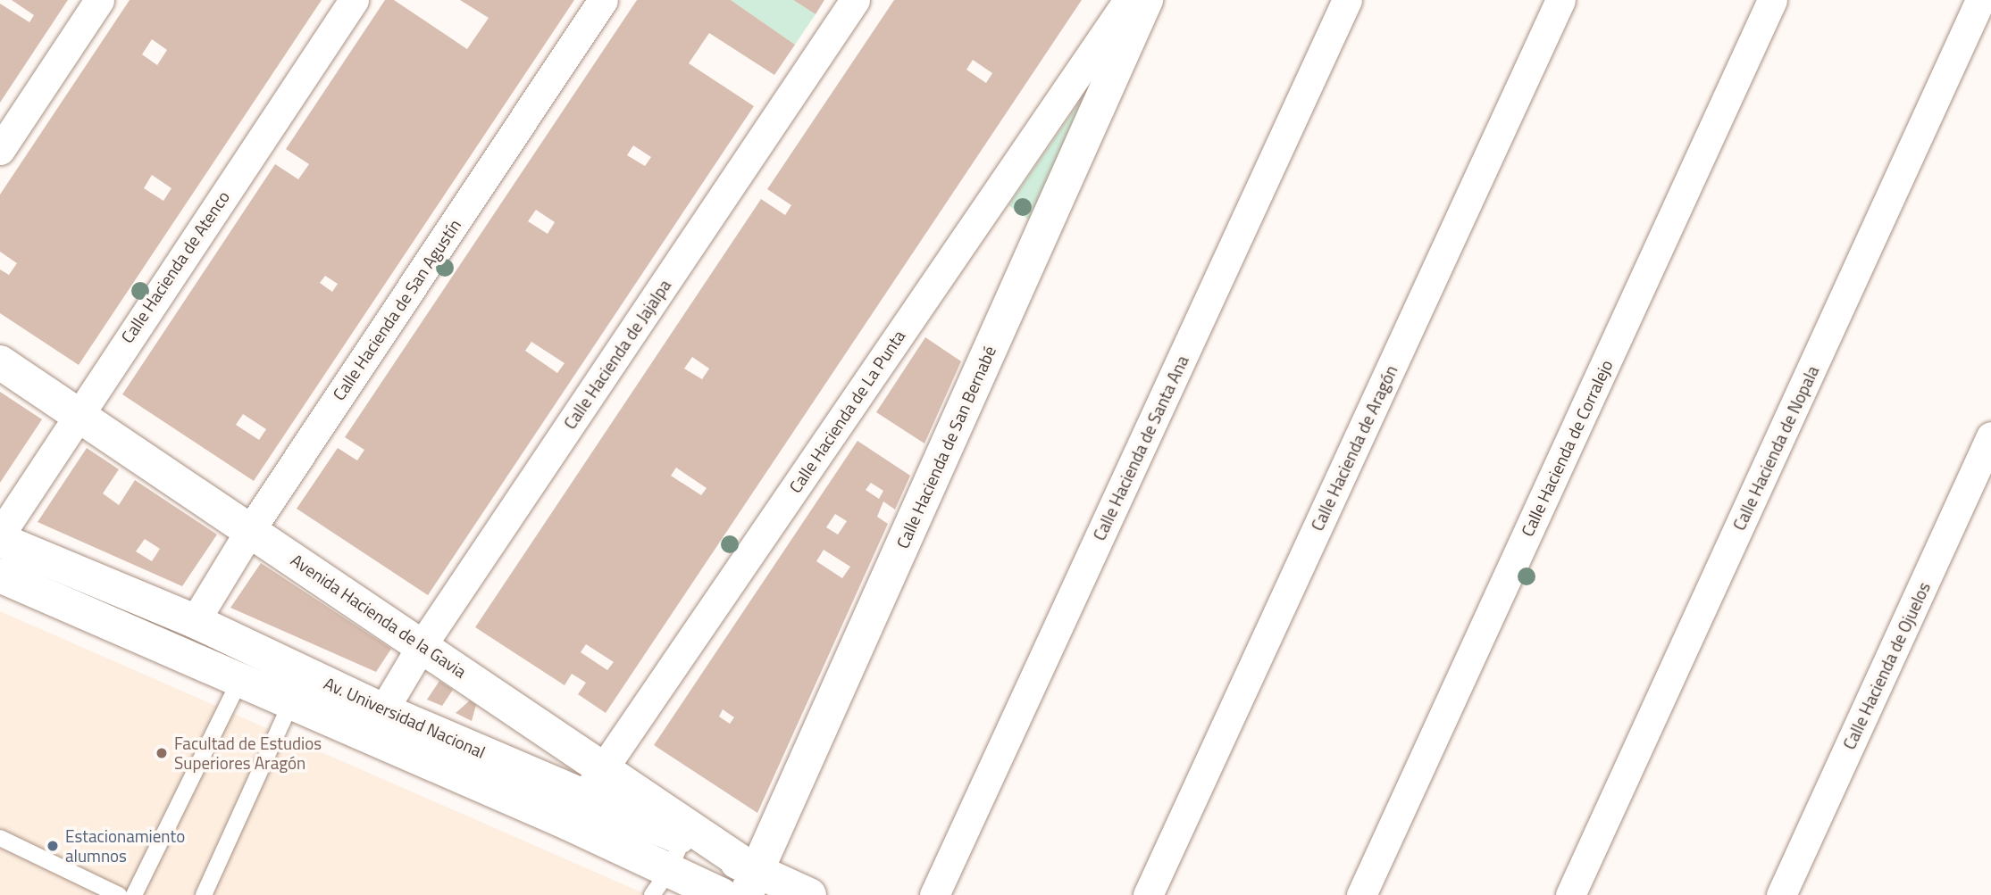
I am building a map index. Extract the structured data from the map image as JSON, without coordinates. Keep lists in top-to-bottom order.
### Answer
{
  "streets": {
    "street": [
      "Calle Hacienda de Atenco",
      "Calle Hacienda de San Agustín",
      "Calle Hacienda de Jajalpa",
      "Calle Hacienda de La Punta",
      "Calle Hacienda de San Bernabé",
      "Calle Hacienda de Santa Ana",
      "Calle Hacienda de Aragón",
      "Calle Hacienda de Corralejo",
      "Calle Hacienda de Nopala",
      "Avenida Hacienda de la Gavia",
      "Calle Hacienda de Ojuelos",
      "Av. Universidad Nacional"
    ]
  },
  "crossings": [
    ["Calle Hacienda de Atenco", "Avenida Hacienda de la Gavia"],
    ["Calle Hacienda de San Agustín", "Avenida Hacienda de la Gavia"],
    ["Calle Hacienda de San Agustín", "Av. Universidad Nacional"],
    ["Calle Hacienda de Jajalpa", "Avenida Hacienda de la Gavia"],
    ["Calle Hacienda de Jajalpa", "Av. Universidad Nacional"],
    ["Calle Hacienda de La Punta", "Avenida Hacienda de la Gavia"],
    ["Calle Hacienda de La Punta", "Av. Universidad Nacional"],
    ["Calle Hacienda de San Bernabé", "Avenida Hacienda de la Gavia"],
    ["Calle Hacienda de San Bernabé", "Av. Universidad Nacional"],
    ["Avenida Hacienda de la Gavia", "Av. Universidad Nacional"]
  ],
  "places": ["Facultad de Estudios Superiores Aragón", "Estacionamiento alumnos"]
}
